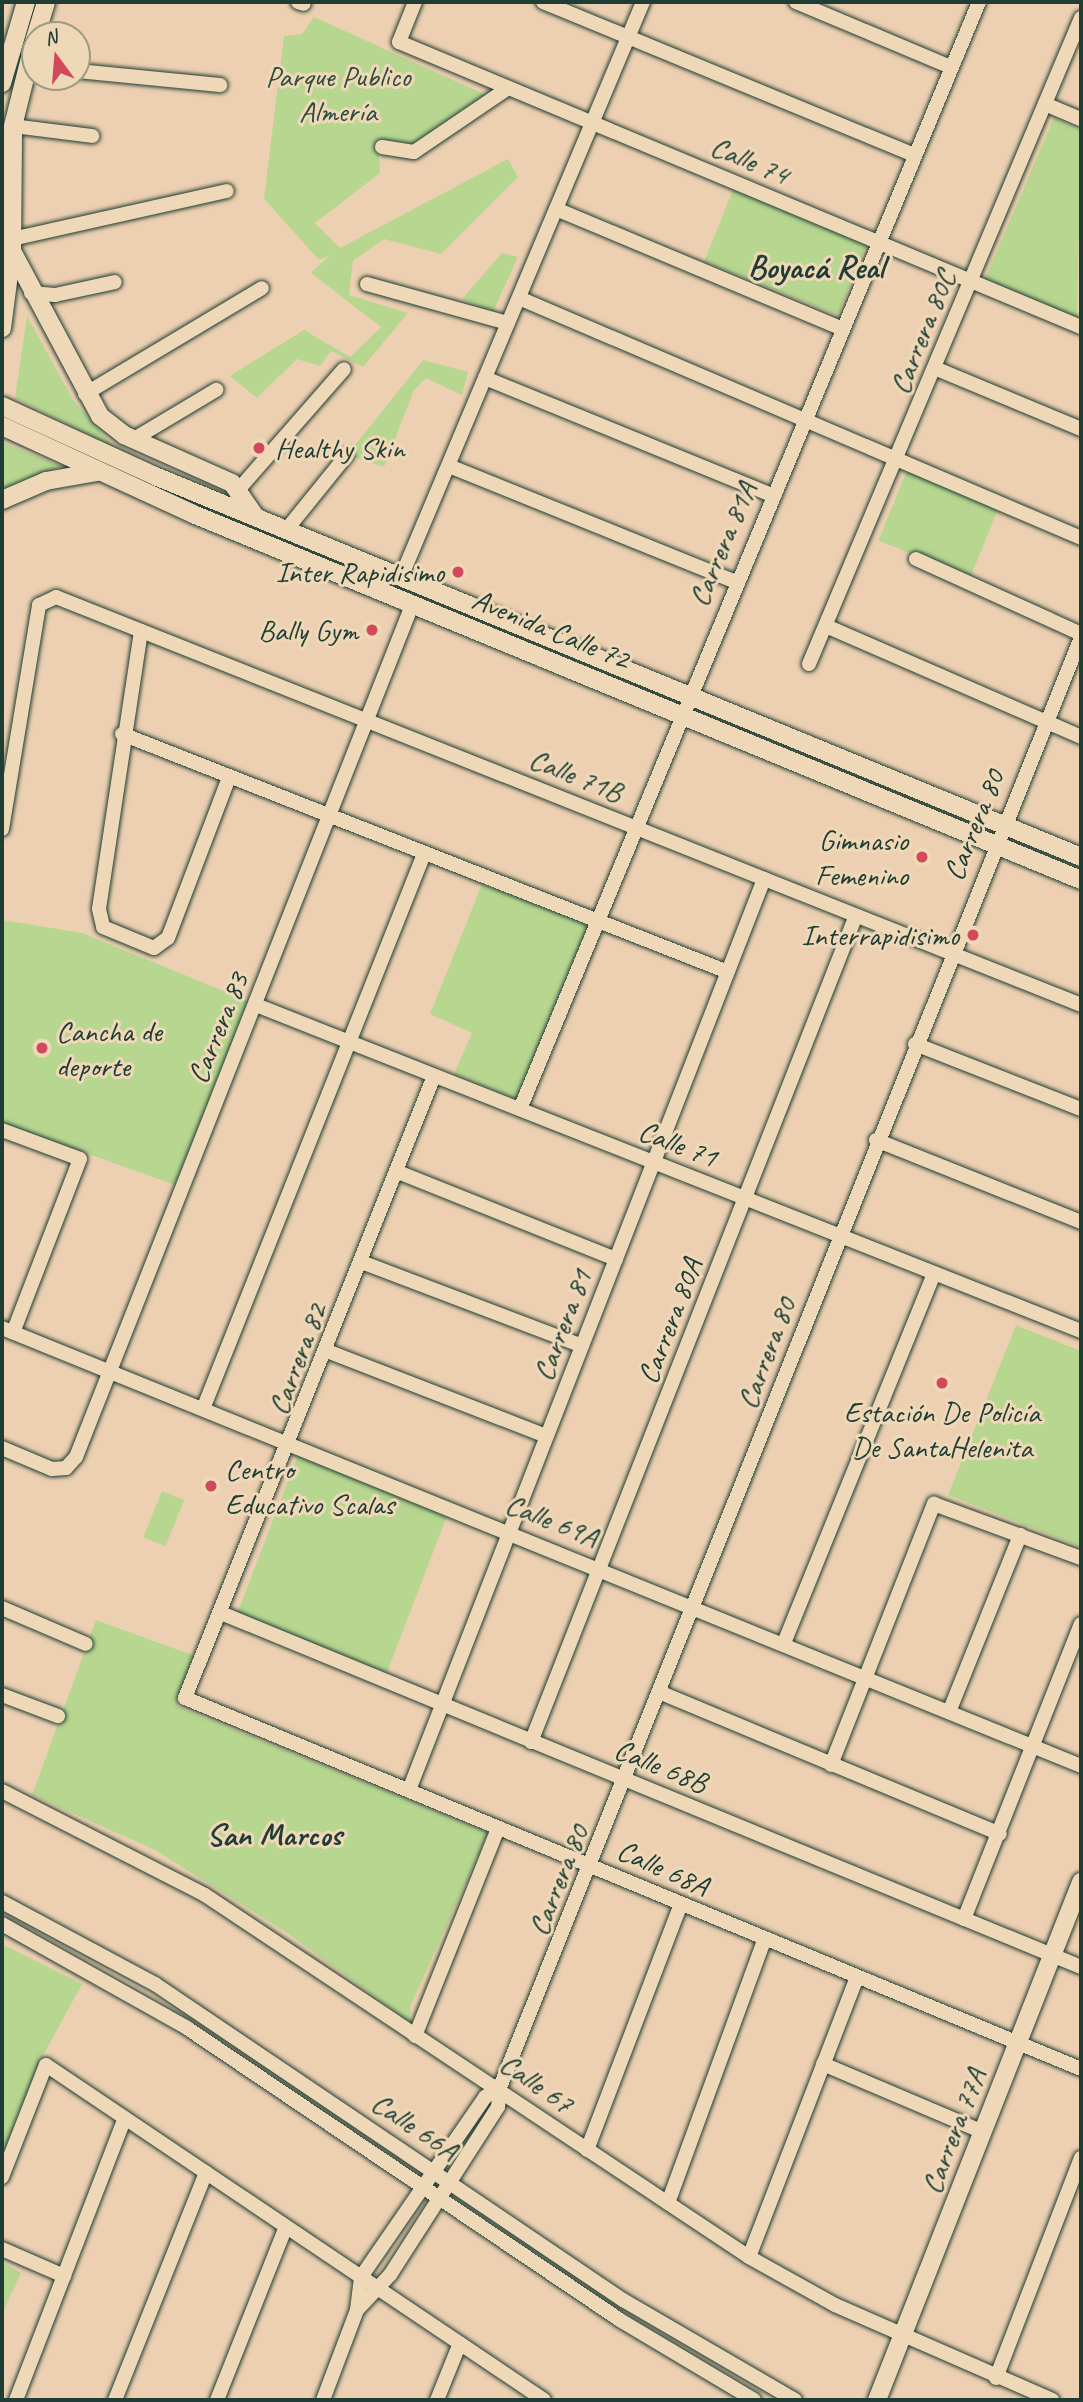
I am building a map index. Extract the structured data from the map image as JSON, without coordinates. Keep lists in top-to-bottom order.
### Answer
{
  "streets": {
    "main road": ["Avenida Calle 72", "Carrera 77A"],
    "street": [
      "Calle 74",
      "Carrera 80C",
      "Carrera 81A",
      "Calle 71B",
      "Carrera 80",
      "Carrera 83",
      "Calle 71",
      "Carrera 80A",
      "Carrera 81",
      "Carrera 82",
      "Calle 69A",
      "Calle 68B",
      "Calle 68A",
      "Calle 67",
      "Calle 66A"
    ]
  },
  "crossings": [
    ["Calle 74", "Carrera 80C"],
    ["Calle 74", "Carrera 81A"],
    ["Carrera 81A", "Avenida Calle 72"],
    ["Carrera 81A", "Calle 71B"],
    ["Carrera 81A", "Calle 71"],
    ["Avenida Calle 72", "Carrera 80"],
    ["Avenida Calle 72", "Carrera 83"],
    ["Calle 71B", "Carrera 80"],
    ["Calle 71B", "Carrera 83"],
    ["Calle 71B", "Carrera 80A"],
    ["Calle 71B", "Carrera 81"],
    ["Carrera 80", "Calle 71"],
    ["Carrera 80", "Calle 69A"],
    ["Carrera 80", "Calle 68B"],
    ["Carrera 80", "Calle 68A"],
    ["Carrera 80", "Calle 67"],
    ["Carrera 80", "Calle 66A"],
    ["Carrera 83", "Calle 71"],
    ["Carrera 83", "Calle 69A"],
    ["Calle 71", "Carrera 80A"],
    ["Calle 71", "Carrera 81"],
    ["Calle 71", "Carrera 82"],
    ["Carrera 80A", "Calle 69A"],
    ["Carrera 80A", "Calle 68B"],
    ["Carrera 81", "Calle 69A"],
    ["Carrera 81", "Calle 68B"],
    ["Carrera 81", "Calle 68A"],
    ["Carrera 82", "Calle 69A"],
    ["Carrera 82", "Calle 68B"],
    ["Carrera 82", "Calle 68A"],
    ["Calle 68B", "Carrera 77A"],
    ["Calle 68A", "Carrera 77A"],
    ["Calle 67", "Carrera 77A"]
  ],
  "districts": ["Boyacá Real", "San Marcos"],
  "parks": ["Parque Publico Almería"],
  "places": [
    "Healthy Skin",
    "Inter Rapidisimo",
    "Bally Gym",
    "Gimnasio Femenino",
    "Interrapidisimo",
    "Cancha de deporte",
    "Estación De Policía De SantaHelenita",
    "Centro Educativo Scalas"
  ],
  "north": "top"
}
